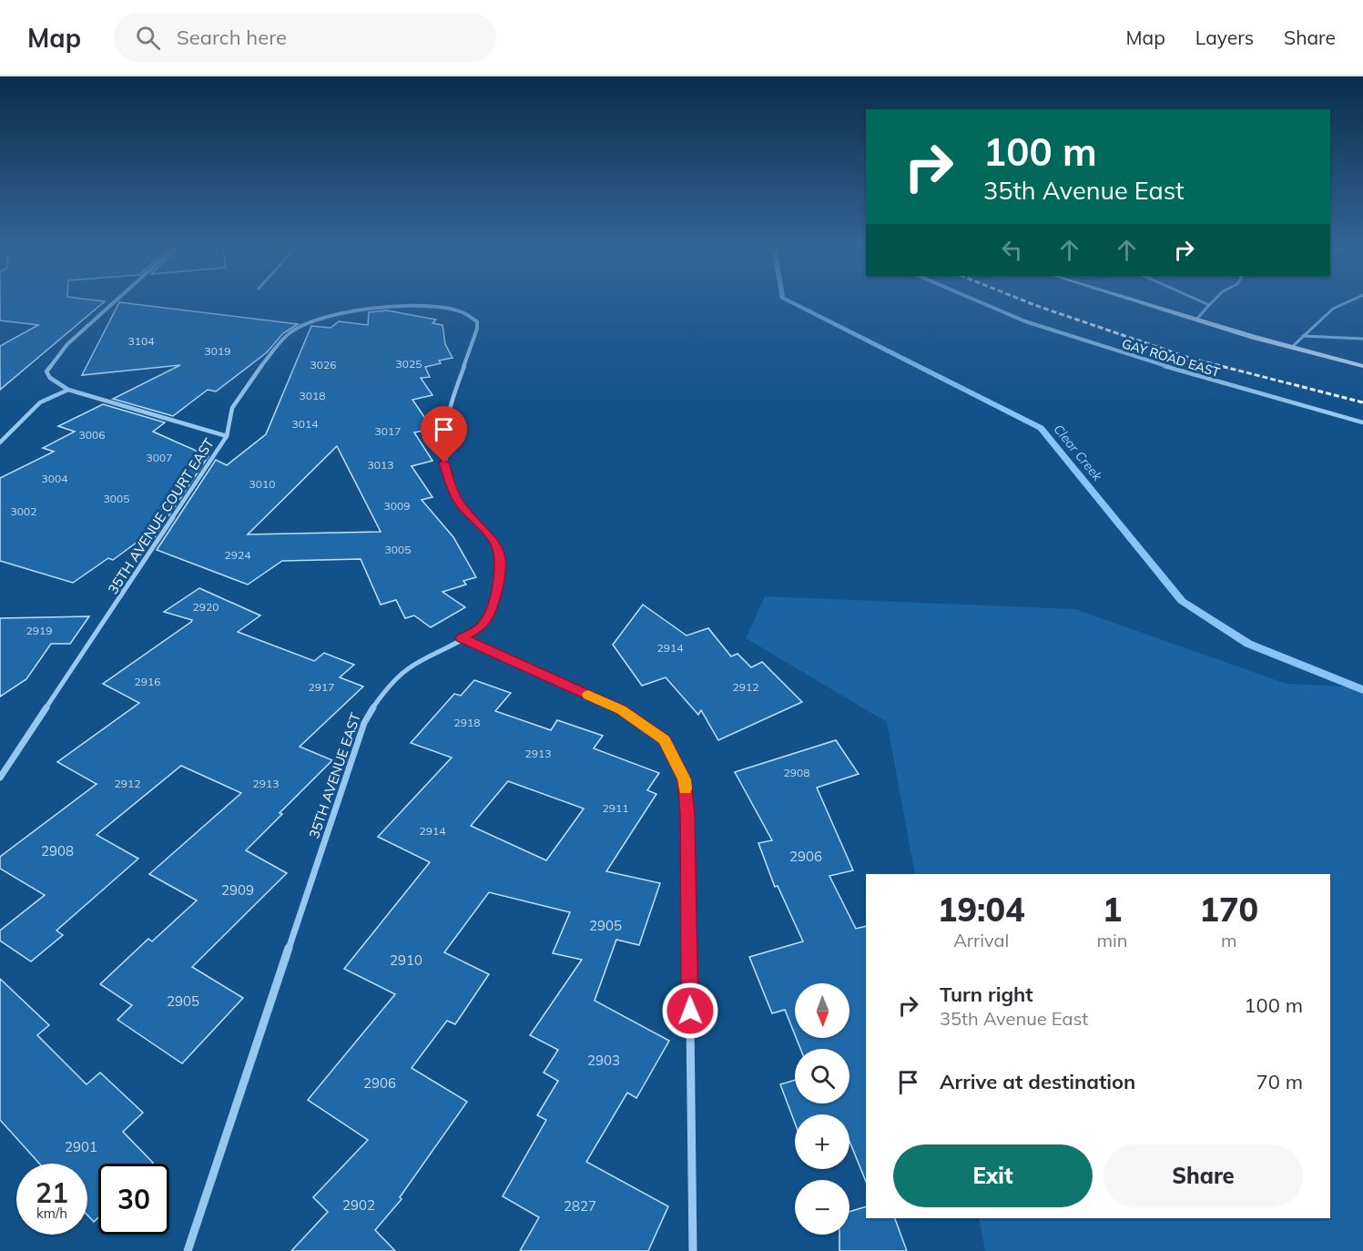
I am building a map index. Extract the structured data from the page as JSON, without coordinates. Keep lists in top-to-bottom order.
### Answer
{
  "streets": {
    "street": ["GAY ROAD EAST", "35TH AVENUE COURT EAST", "35TH AVENUE EAST"]
  },
  "crossings": [
    ["35TH AVENUE COURT EAST", "35TH AVENUE EAST"]
  ],
  "water": ["Clear Creek"],
  "house_numbers": [
    "3104",
    "3019",
    "3025",
    "3026",
    "3018",
    "3014",
    "3017",
    "3006",
    "3007",
    "3013",
    "3004",
    "3010",
    "3005",
    "3009",
    "3002",
    "3005",
    "2924",
    "2920",
    "2919",
    "2914",
    "2916",
    "2917",
    "2912",
    "2918",
    "2913",
    "2908",
    "2912",
    "2913",
    "2911",
    "2914",
    "2908",
    "2906",
    "2909",
    "2905",
    "2910",
    "2905",
    "2903",
    "2906",
    "2901",
    "2902",
    "2827"
  ],
  "north": "bottom",
  "page": {
    "header": "Map",
    "search": "Search here",
    "nav": ["Map", "Layers", "Share"],
    "turn": ["100 m", "35th Avenue East"],
    "eta": [
      "19:04",
      "Arrival",
      "1",
      "min",
      "170",
      "m"
    ],
    "list": [
      {
        "name": "Turn right",
        "note": "35th Avenue East",
        "value": "100 m"
      },
      {
        "name": "Arrive at destination",
        "value": "70 m"
      }
    ],
    "map_buttons": ["+", "−"],
    "buttons": ["Exit", "Share"],
    "speed": "21 km/h",
    "limit": "30"
  }
}
